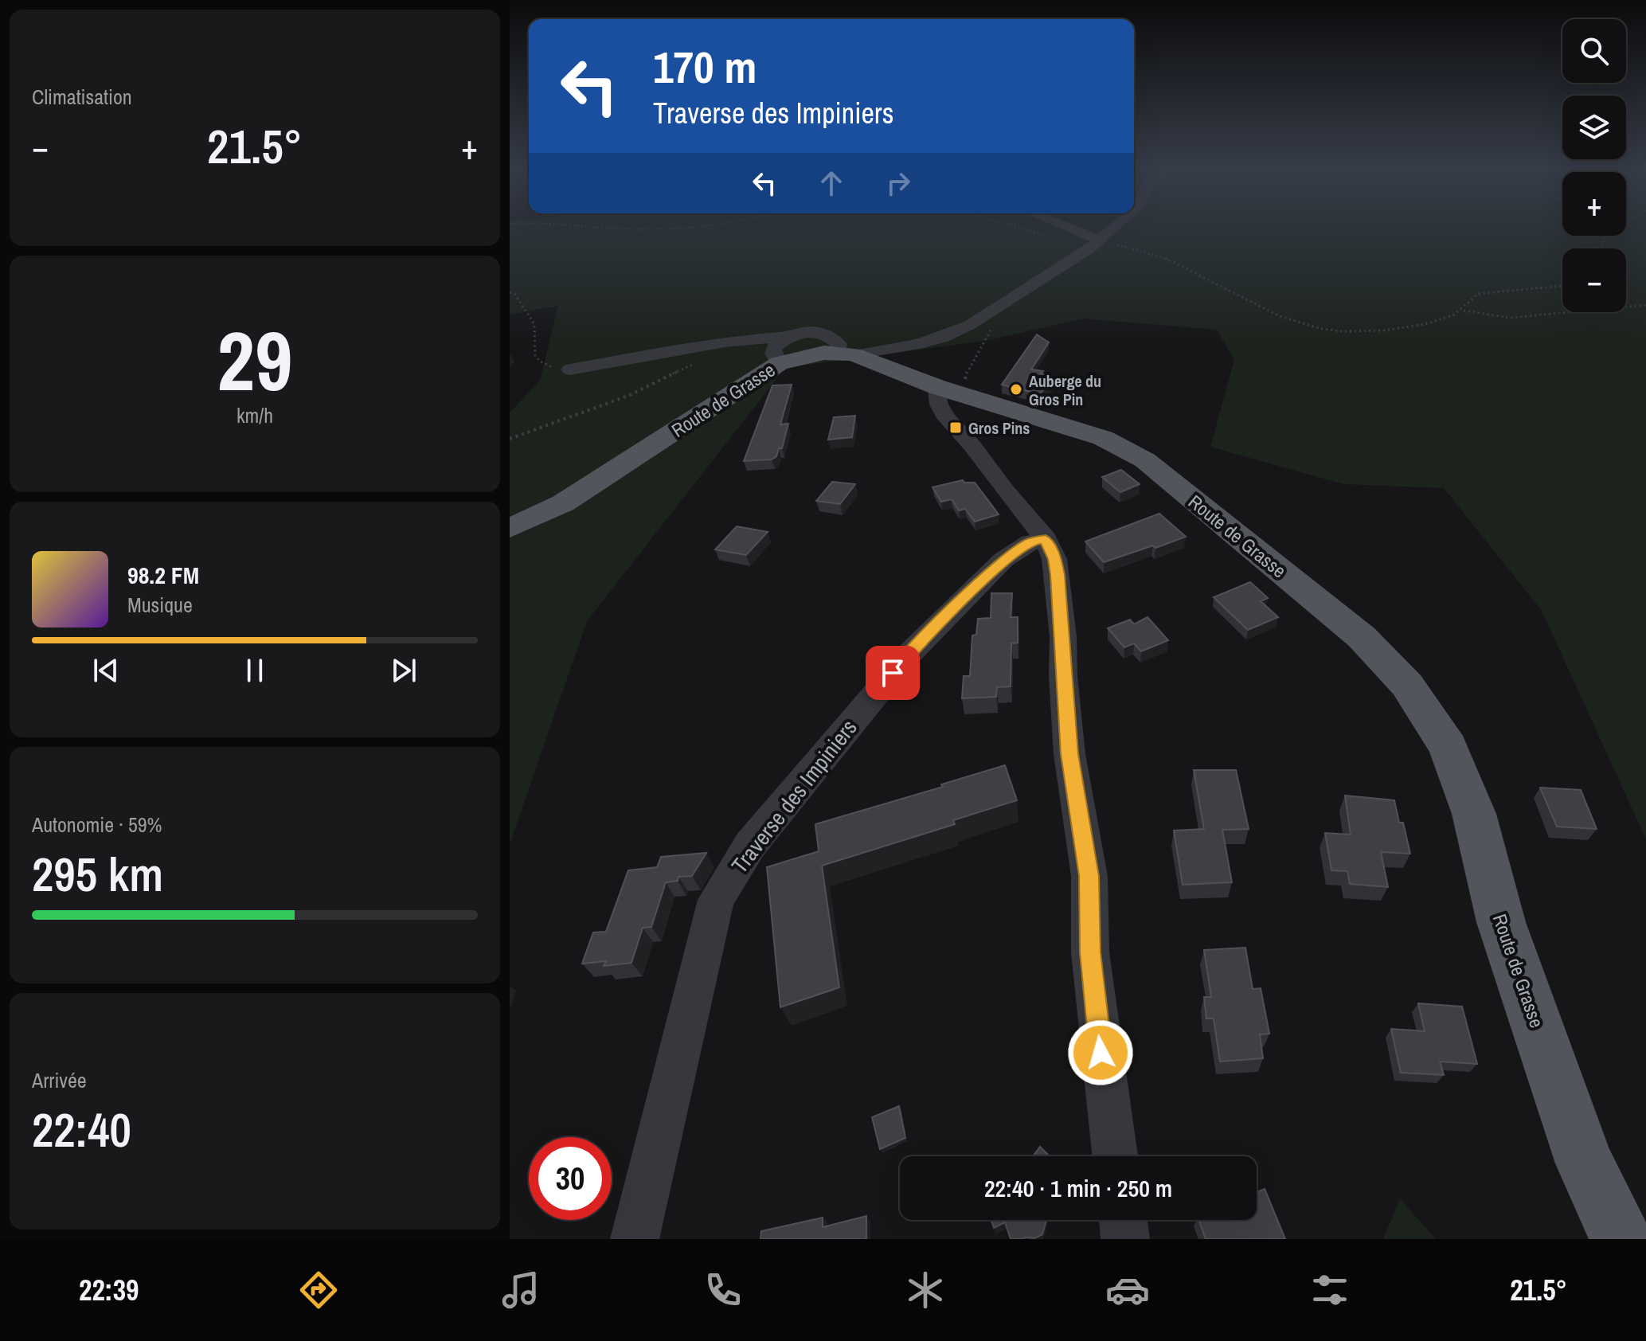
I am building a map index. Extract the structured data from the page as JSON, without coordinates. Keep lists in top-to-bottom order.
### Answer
{
  "streets": {
    "main road": ["Route de Grasse"],
    "street": ["Traverse des Impiniers"]
  },
  "places": {
    "other": ["Auberge du Gros Pin"],
    "transit": ["Gros Pins"]
  },
  "page": {
    "tile": [
      "Climatisation",
      ["29", "km/h"],
      ["Autonomie · 59%", "295 km"],
      ["Arrivée", "22:40"]
    ],
    "map_buttons": ["+", "−"],
    "turn": ["170 m", "Traverse des Impiniers"],
    "heat": ["−", "21.5°", "+"],
    "song": ["98.2 FM", "Musique"],
    "limit": "30",
    "trip": "22:40 · 1 min · 250 m",
    "tabs": ["22:39", "21.5°"]
  }
}
